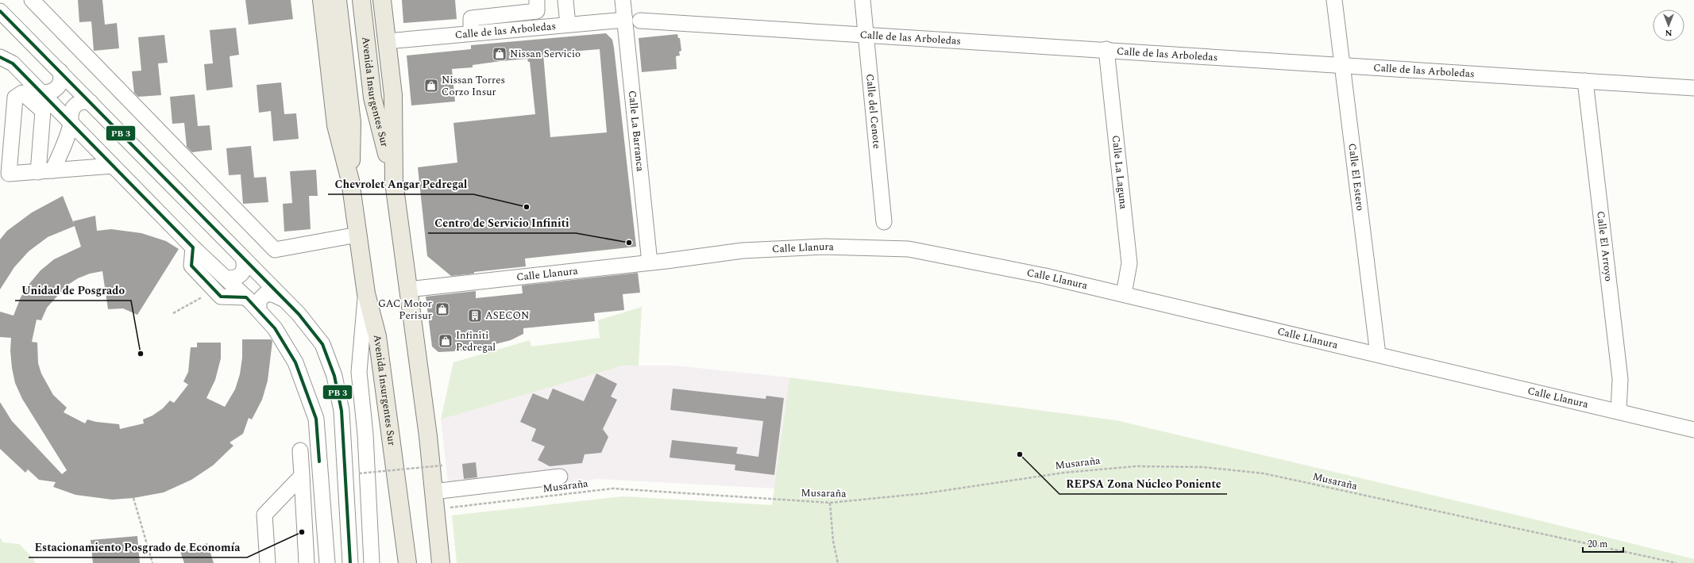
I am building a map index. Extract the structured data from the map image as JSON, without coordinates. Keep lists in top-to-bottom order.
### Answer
{
  "streets": {
    "main road": ["Avenida Insurgentes Sur"],
    "street": [
      "Calle de las Arboledas",
      "Calle del Cenote",
      "Calle La Barranca",
      "Calle La Laguna",
      "Calle El Estero",
      "Calle El Arroyo",
      "Calle Llanura"
    ],
    "path": ["Musaraña"]
  },
  "crossings": [
    ["Calle de las Arboledas", "Avenida Insurgentes Sur"],
    ["Calle de las Arboledas", "Calle del Cenote"],
    ["Calle de las Arboledas", "Calle La Barranca"],
    ["Calle de las Arboledas", "Calle La Laguna"],
    ["Calle de las Arboledas", "Calle El Estero"],
    ["Calle de las Arboledas", "Calle El Arroyo"],
    ["Avenida Insurgentes Sur", "Calle Llanura"],
    ["Avenida Insurgentes Sur", "Musaraña"],
    ["Calle La Barranca", "Calle Llanura"],
    ["Calle La Laguna", "Calle Llanura"],
    ["Calle El Estero", "Calle Llanura"],
    ["Calle El Arroyo", "Calle Llanura"]
  ],
  "places": {
    "shop": [
      "Nissan Servicio",
      "Nissan Torres Corzo Insur",
      "GAC Motor Perisur",
      "Infiniti Pedregal"
    ],
    "other": [
      "Chevrolet Angar Pedregal",
      "Centro de Servicio Infiniti",
      "Unidad de Posgrado",
      "REPSA Zona Núcleo Poniente",
      "Estacionamiento Posgrado de Economía"
    ],
    "building": ["ASECON"]
  },
  "scale_bar": "20 m",
  "north": "bottom"
}
